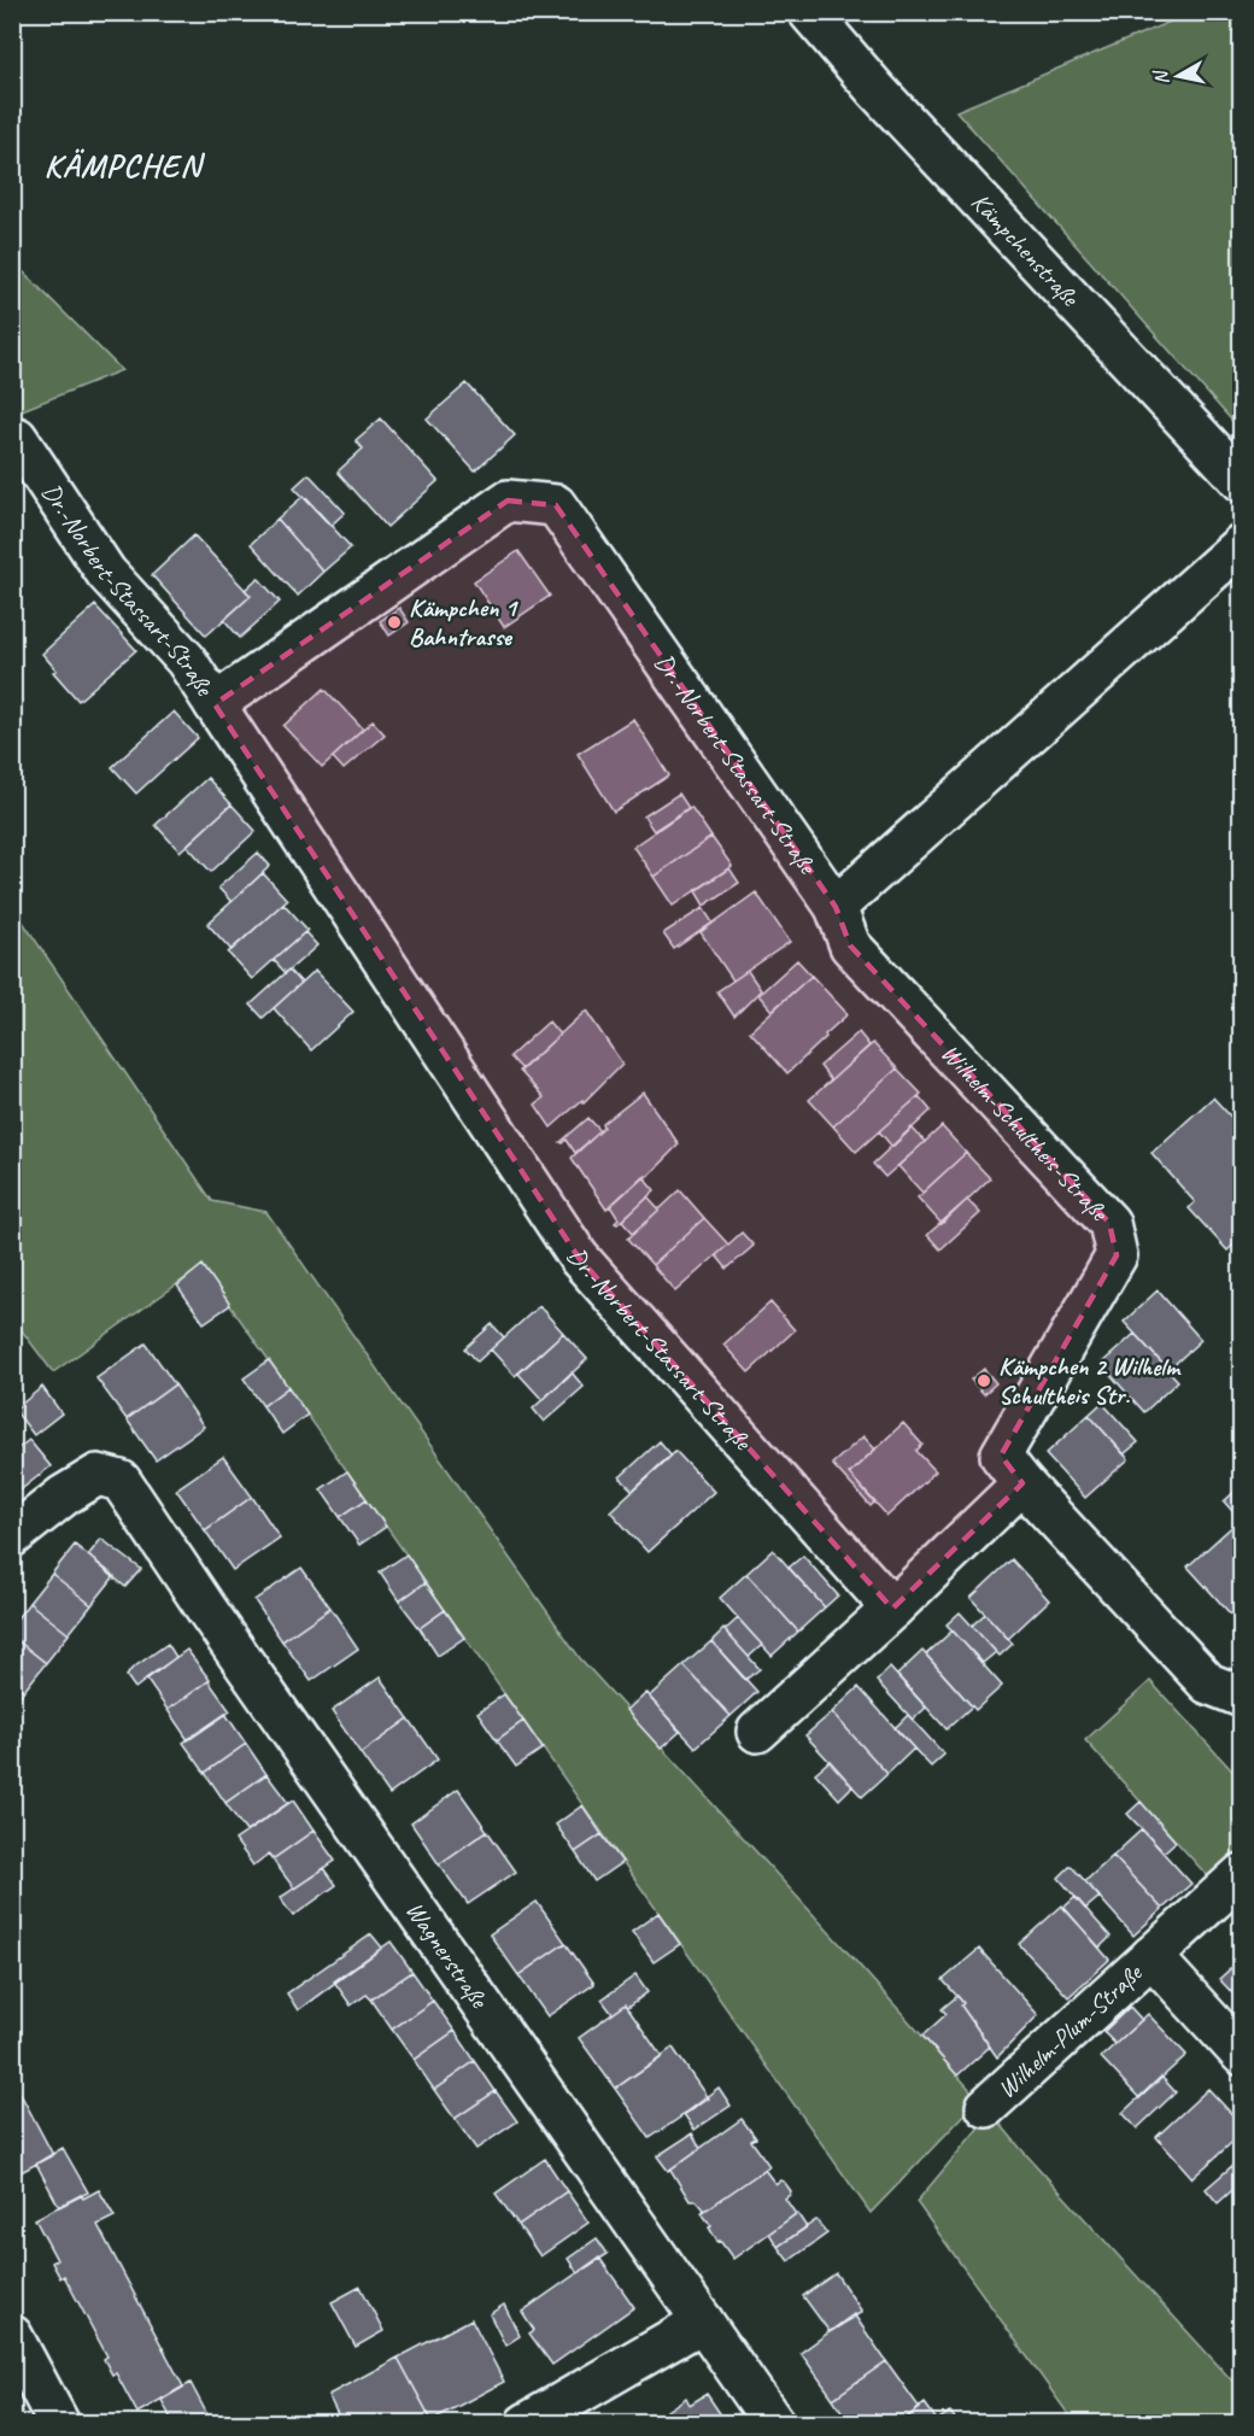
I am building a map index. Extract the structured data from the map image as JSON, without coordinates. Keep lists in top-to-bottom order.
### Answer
{
  "streets": {
    "street": [
      "Kämpchenstraße",
      "Dr.-Norbert-Stassart-Straße",
      "Wilhelm-Schultheis-Straße",
      "Wagnerstraße",
      "Wilhelm-Plum-Straße"
    ]
  },
  "crossings": [
    ["Dr.-Norbert-Stassart-Straße", "Wilhelm-Schultheis-Straße"]
  ],
  "districts": ["KÄMPCHEN"],
  "places": ["Kämpchen 1 Bahntrasse", "Kämpchen 2 Wilhelm Schultheis Str."],
  "north": "left"
}
